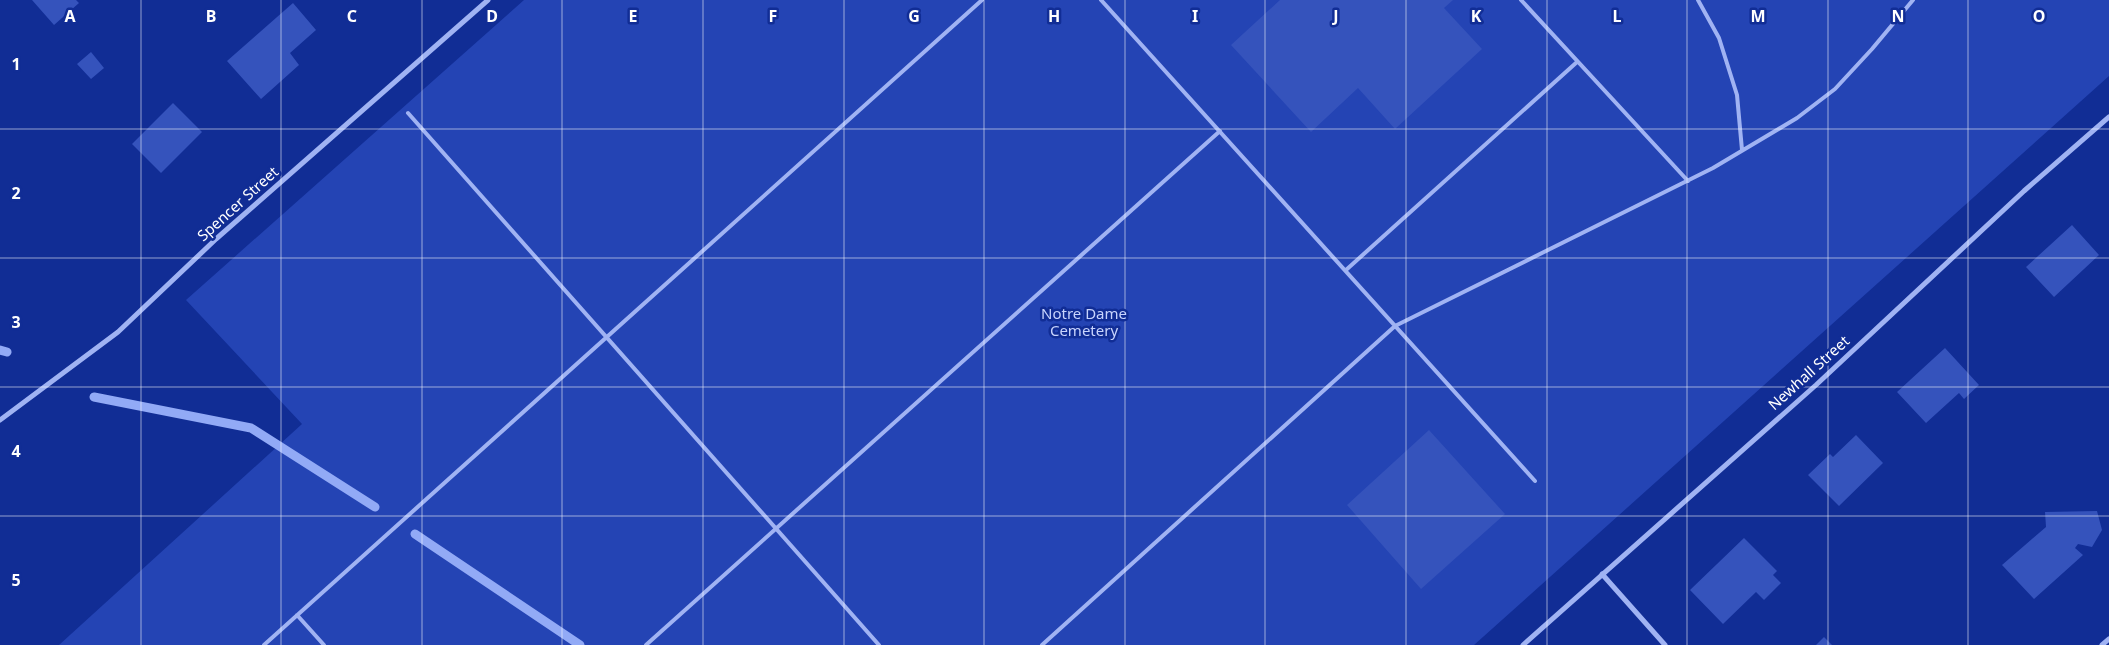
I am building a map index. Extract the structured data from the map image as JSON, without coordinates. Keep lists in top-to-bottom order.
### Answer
{
  "streets": {
    "street": ["Spencer Street", "Newhall Street"]
  },
  "parks": ["Notre Dame Cemetery"],
  "grid": {
    "columns": [
      "A",
      "B",
      "C",
      "D",
      "E",
      "F",
      "G",
      "H",
      "I",
      "J",
      "K",
      "L",
      "M",
      "N",
      "O"
    ],
    "rows": [
      "1",
      "2",
      "3",
      "4",
      "5"
    ]
  }
}
